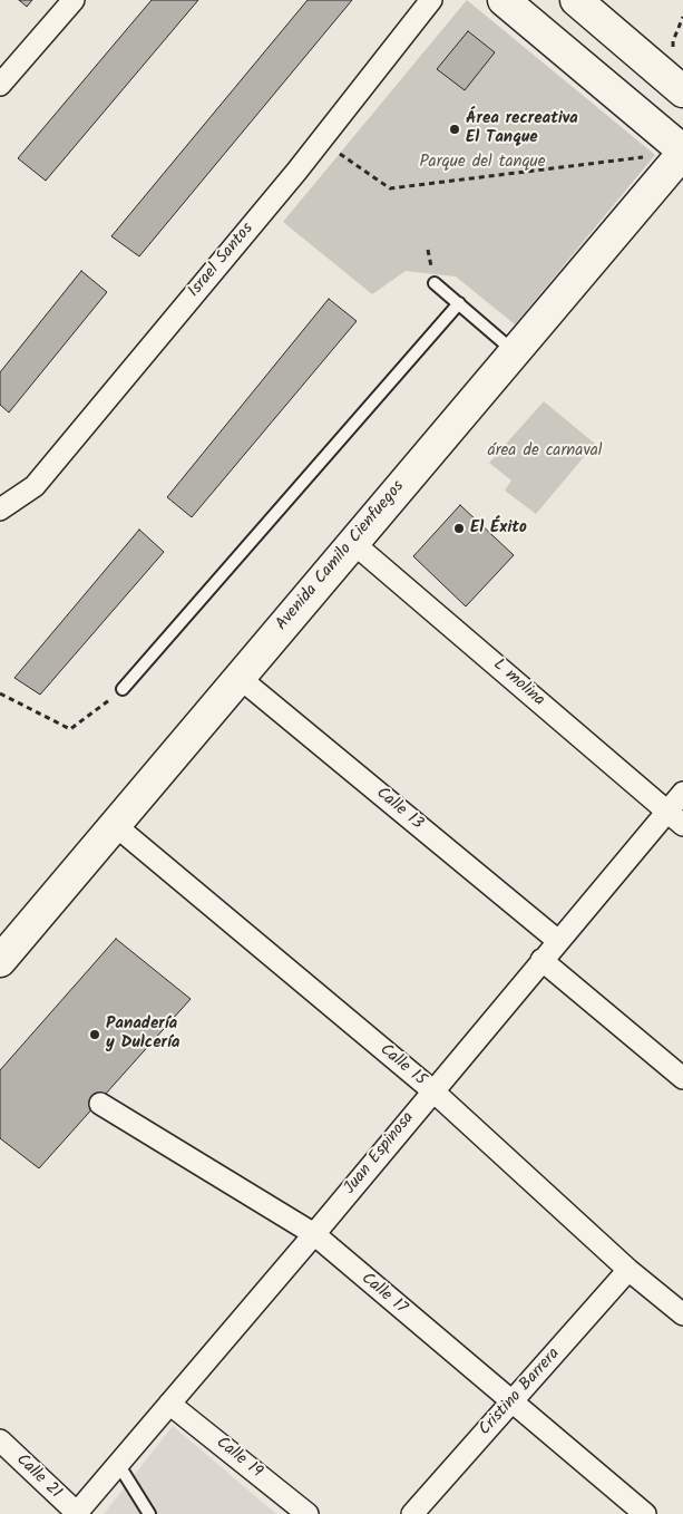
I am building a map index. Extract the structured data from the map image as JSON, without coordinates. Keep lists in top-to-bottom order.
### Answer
{
  "streets": {
    "main road": ["Avenida Camilo Cienfuegos"],
    "street": [
      "Israel Santos",
      "L molina",
      "Calle 13",
      "Calle 15",
      "Juan Espinosa",
      "Calle 17",
      "Cristino Barrera",
      "Calle 19",
      "Calle 21"
    ]
  },
  "crossings": [
    ["Avenida Camilo Cienfuegos", "L molina"],
    ["Avenida Camilo Cienfuegos", "Calle 13"],
    ["Avenida Camilo Cienfuegos", "Calle 15"],
    ["L molina", "Juan Espinosa"],
    ["Calle 13", "Juan Espinosa"],
    ["Calle 15", "Juan Espinosa"],
    ["Calle 15", "Cristino Barrera"],
    ["Juan Espinosa", "Calle 17"],
    ["Juan Espinosa", "Calle 19"],
    ["Juan Espinosa", "Calle 21"],
    ["Calle 17", "Cristino Barrera"]
  ],
  "parks": ["Parque del tanque", "área de carnaval"],
  "places": ["Área recreativa El Tanque", "El Éxito", "Panadería y Dulcería"]
}
